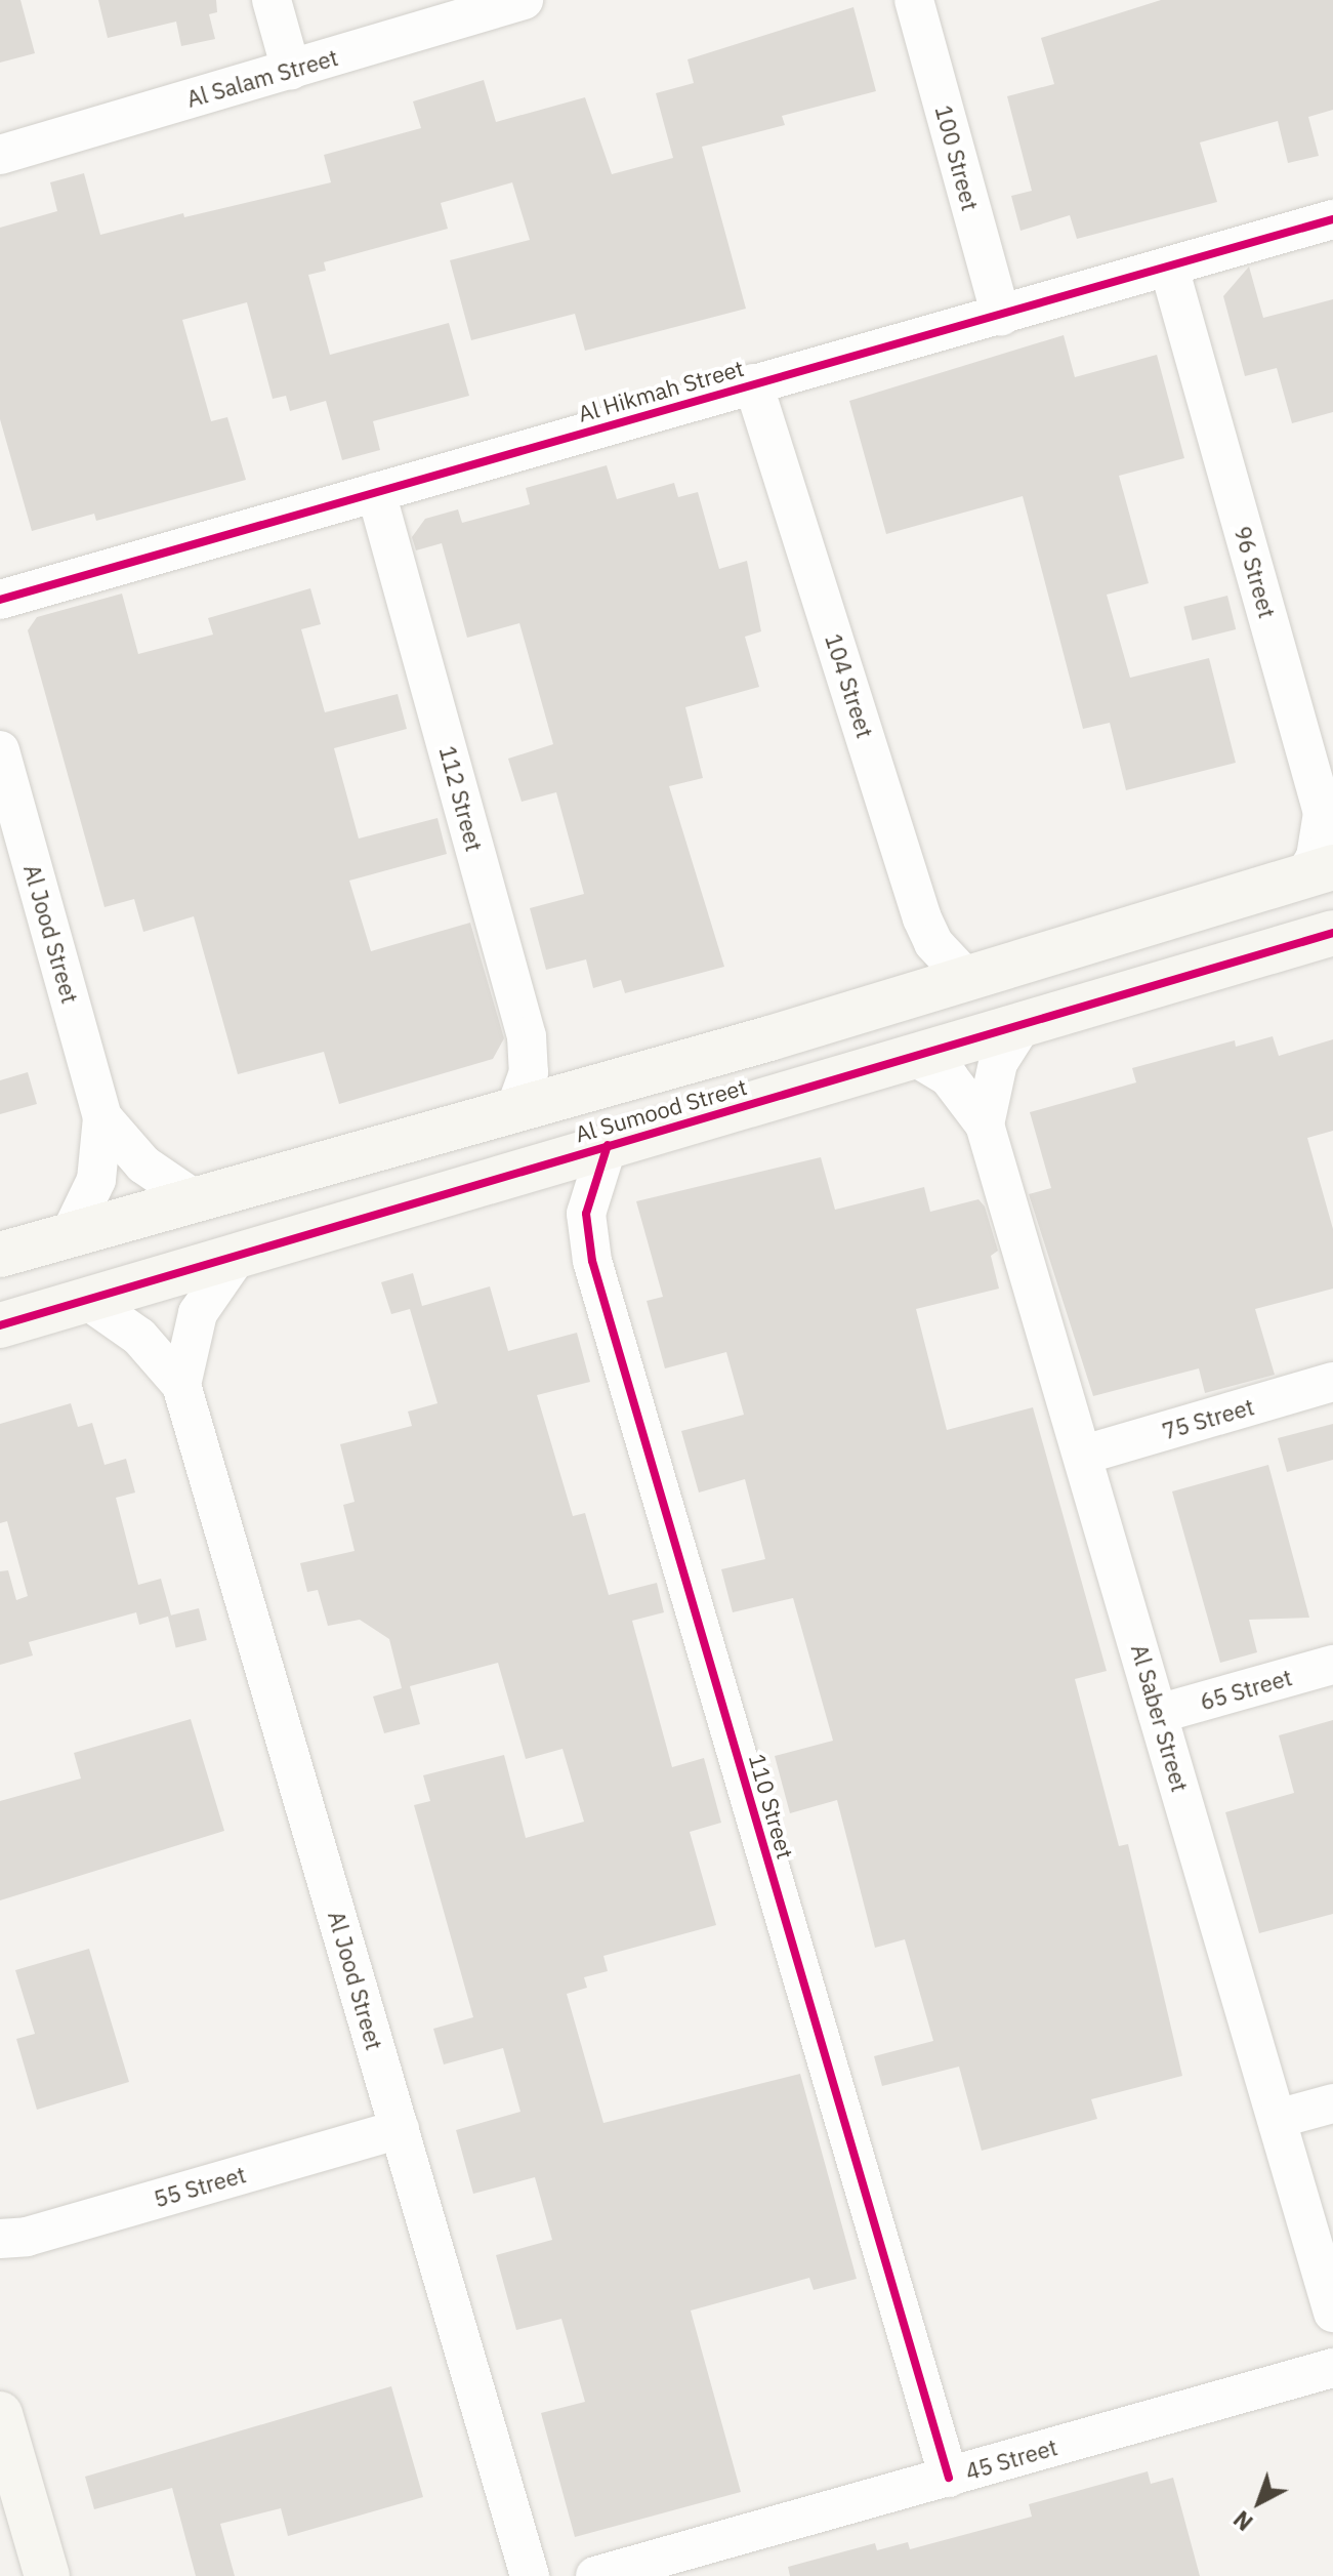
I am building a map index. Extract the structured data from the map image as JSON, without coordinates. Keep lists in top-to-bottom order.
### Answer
{
  "streets": {
    "street": [
      "Al Salam Street",
      "100 Street",
      "Al Hikmah Street",
      "96 Street",
      "104 Street",
      "112 Street",
      "Al Jood Street",
      "Al Sumood Street",
      "75 Street",
      "65 Street",
      "Al Saber Street",
      "110 Street",
      "55 Street",
      "45 Street"
    ]
  },
  "crossings": [
    ["100 Street", "Al Hikmah Street"],
    ["Al Hikmah Street", "96 Street"],
    ["Al Hikmah Street", "104 Street"],
    ["Al Hikmah Street", "112 Street"],
    ["96 Street", "Al Sumood Street"],
    ["104 Street", "Al Sumood Street"],
    ["112 Street", "Al Sumood Street"],
    ["Al Jood Street", "Al Sumood Street"],
    ["Al Jood Street", "55 Street"],
    ["Al Sumood Street", "Al Saber Street"],
    ["Al Sumood Street", "110 Street"],
    ["75 Street", "Al Saber Street"],
    ["65 Street", "Al Saber Street"],
    ["110 Street", "45 Street"]
  ],
  "north": "bottom left"
}
